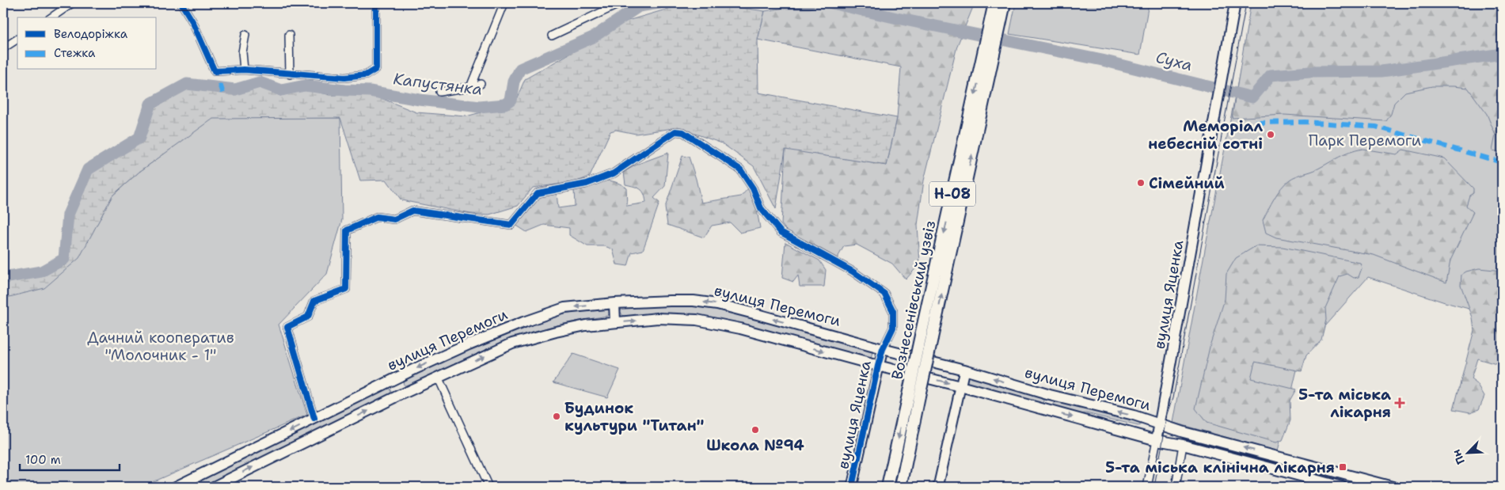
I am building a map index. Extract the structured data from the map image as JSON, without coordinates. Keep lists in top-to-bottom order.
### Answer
{
  "streets": {
    "main road": [
      "Н-08",
      "вулиця Яценка",
      "Вознесенівський узвіз",
      "вулиця Перемоги"
    ]
  },
  "crossings": [
    ["вулиця Яценка", "вулиця Перемоги"]
  ],
  "water": ["Суха", "Капустянка"],
  "parks": ["Парк Перемоги", "Дачний кооператив \"Молочник - 1\""],
  "places": {
    "other": [
      "Меморіал небесній сотні",
      "Сімейний",
      "Будинок культури \"Титан\"",
      "Школа №94"
    ],
    "health": ["5-та міська лікарня"],
    "transit": ["5-та міська клінічна лікарня"]
  },
  "legend": ["Велодоріжка", "Стежка"],
  "scale_bar": "100 m",
  "north": "bottom left"
}
